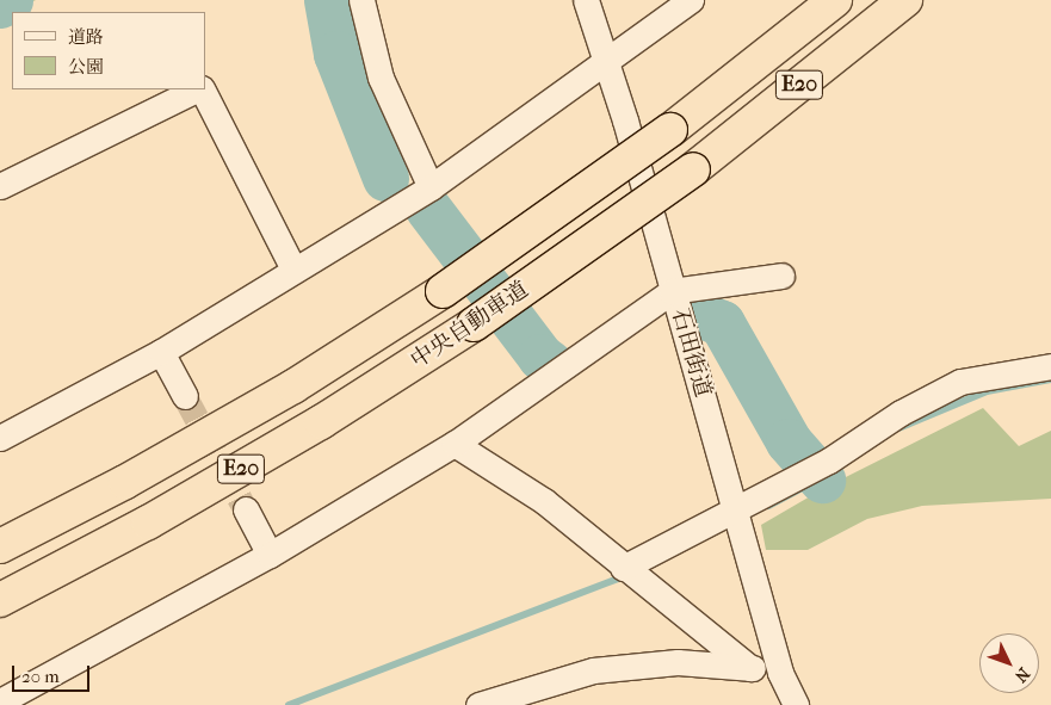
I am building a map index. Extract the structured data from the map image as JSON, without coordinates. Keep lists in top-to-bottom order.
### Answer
{
  "streets": {
    "highway": ["E20", "中央自動車道"],
    "street": ["石田街道"]
  },
  "legend": ["道路", "公園"],
  "scale_bar": "20 m",
  "north": "bottom right"
}
